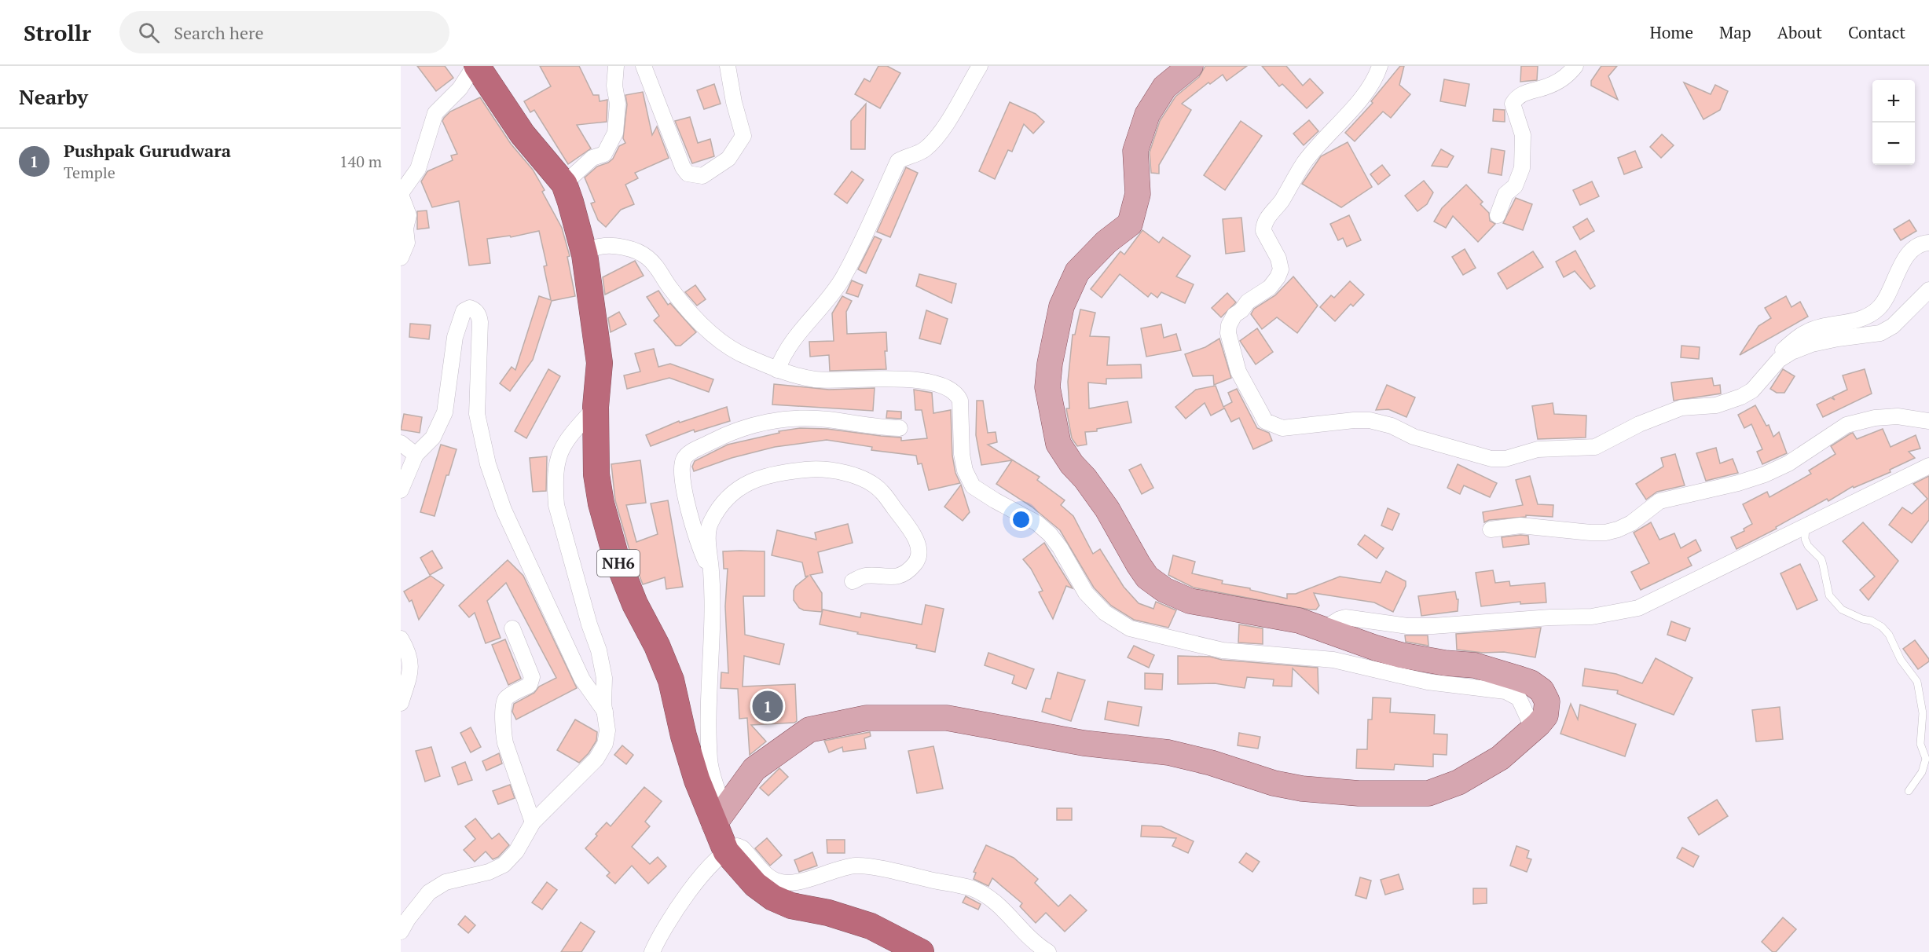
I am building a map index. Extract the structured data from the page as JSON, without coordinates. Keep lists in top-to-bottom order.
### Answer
{
  "streets": {
    "highway": ["NH6"]
  },
  "page": {
    "header": "Strollr",
    "search": "Search here",
    "nav": [
      "Home",
      "Map",
      "About",
      "Contact"
    ],
    "heading": "Nearby",
    "map_buttons": ["+", "−"],
    "list": [
      {
        "mark": "1",
        "name": "Pushpak Gurudwara",
        "note": "Temple",
        "value": "140 m"
      }
    ],
    "pins": "1"
  }
}
